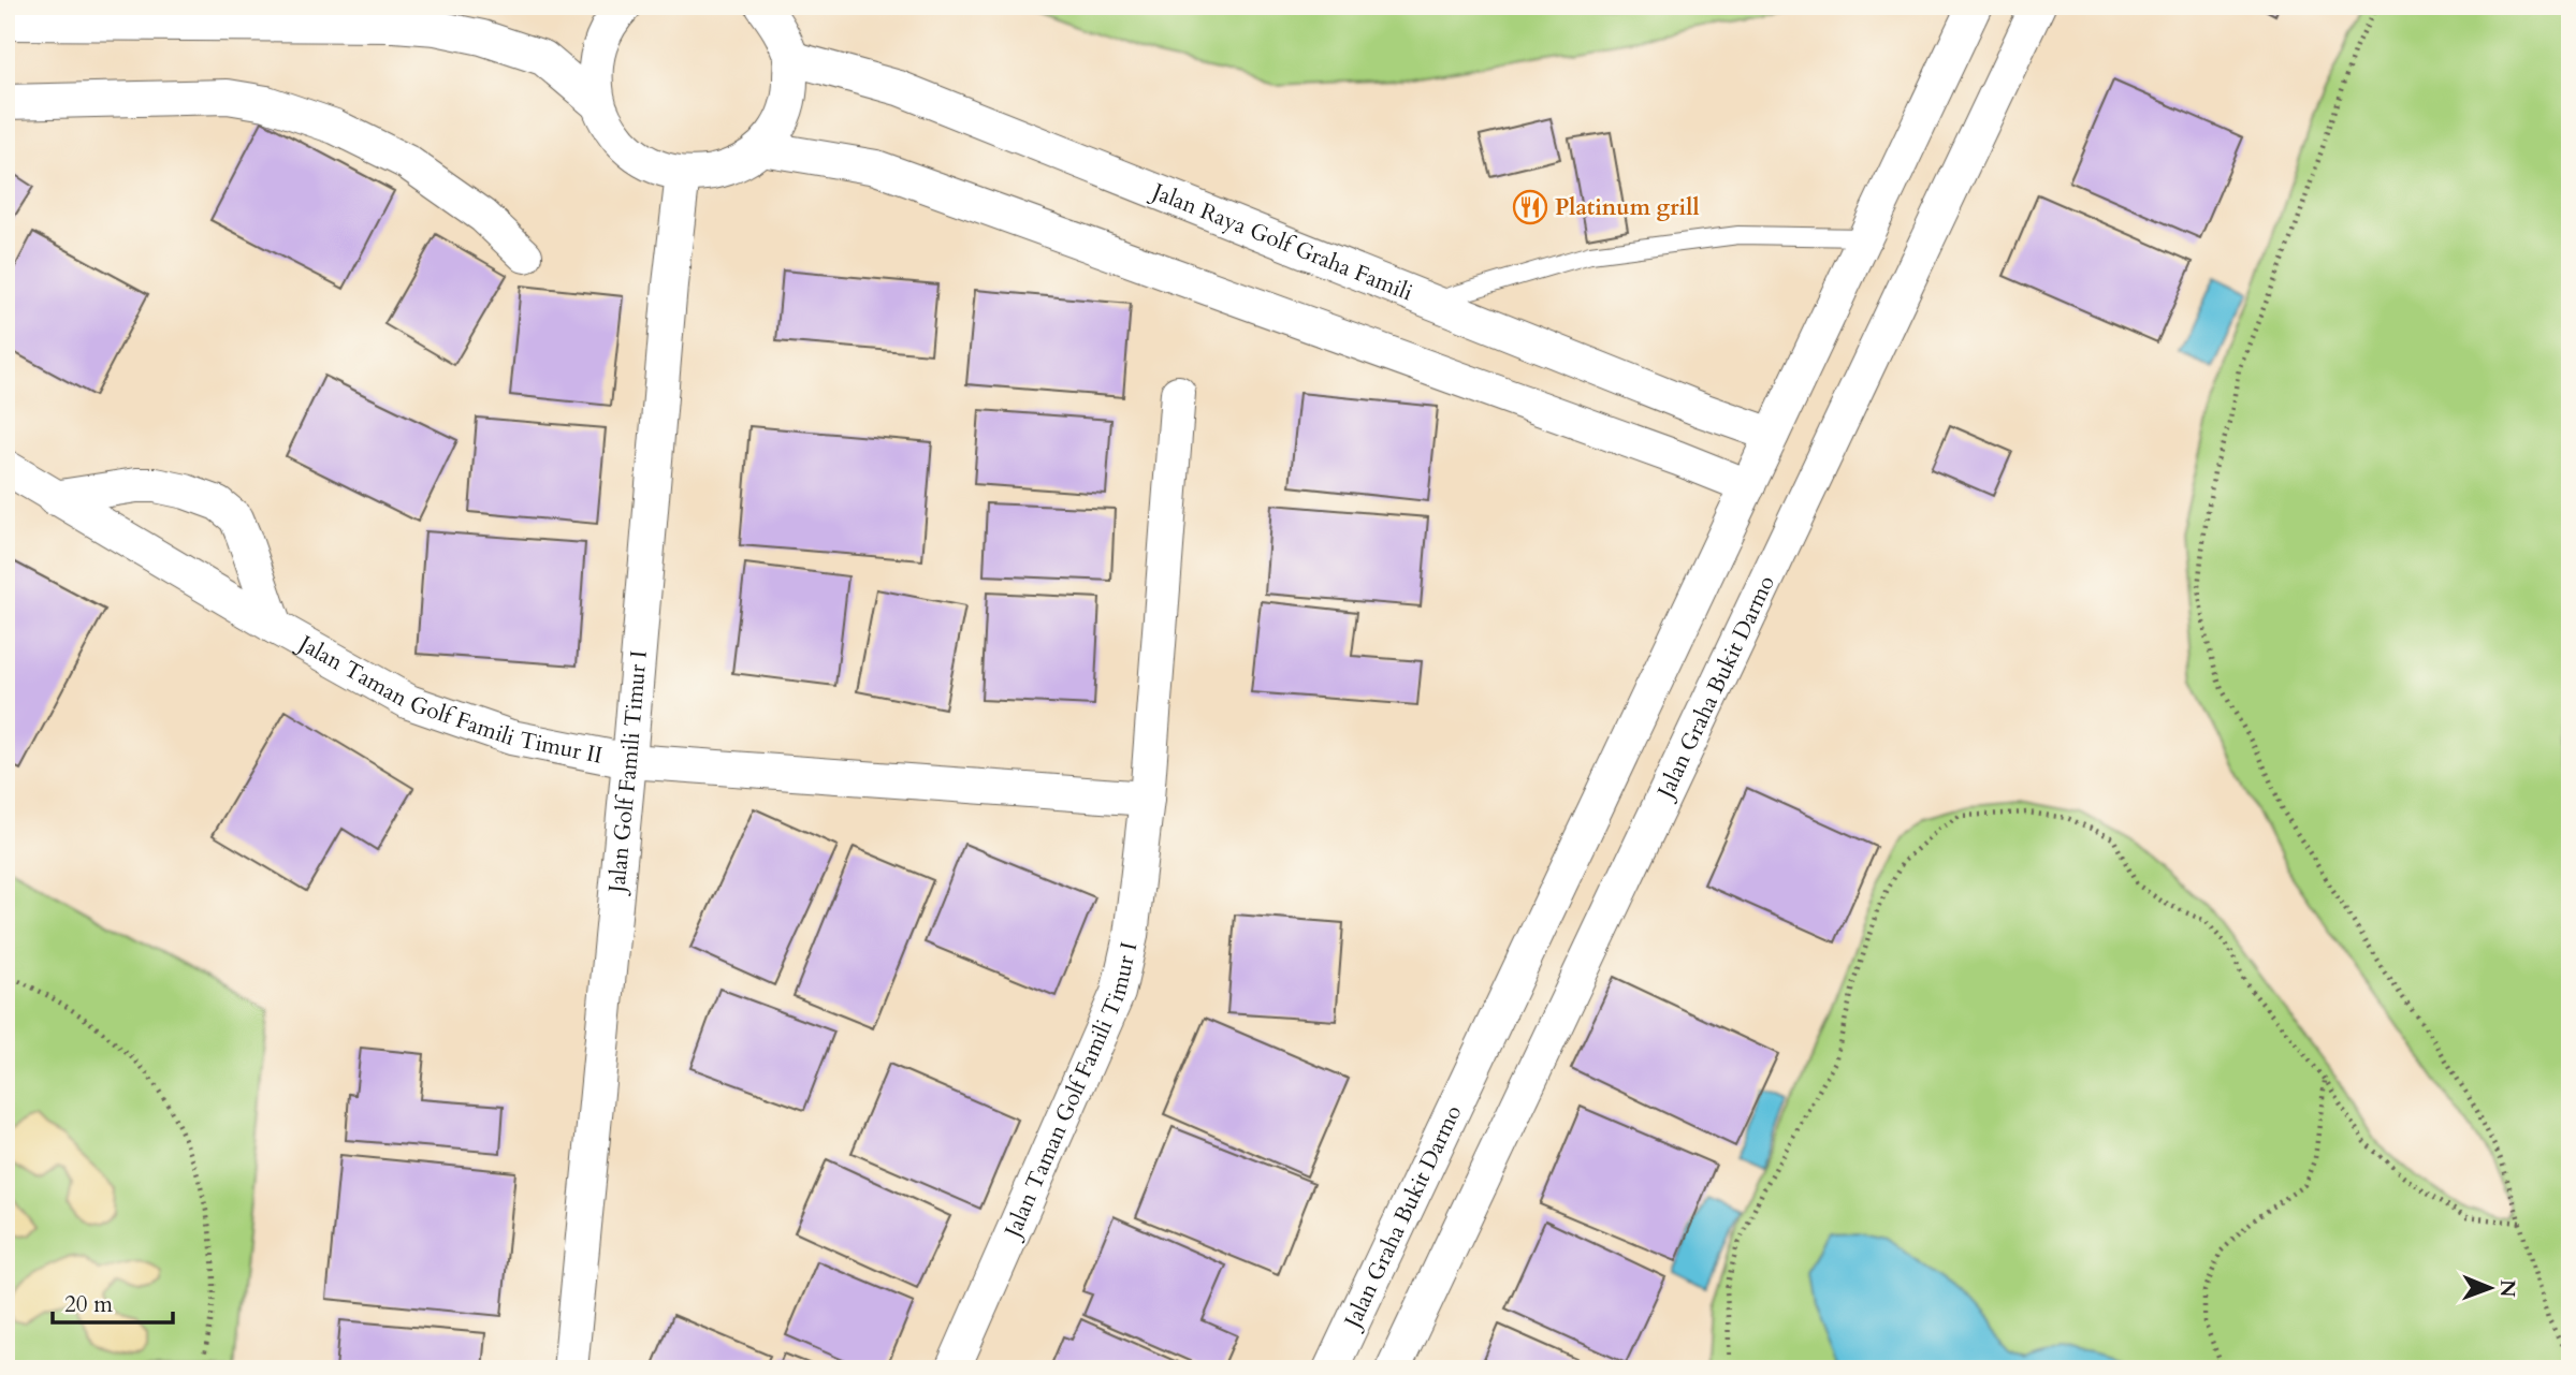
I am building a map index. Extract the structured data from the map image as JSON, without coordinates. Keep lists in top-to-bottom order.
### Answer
{
  "streets": {
    "street": [
      "Jalan Raya Golf Graha Famili",
      "Jalan Graha Bukit Darmo",
      "Jalan Taman Golf Famili Timur II",
      "Jalan Golf Famili Timur I",
      "Jalan Taman Golf Famili Timur I"
    ]
  },
  "crossings": [
    ["Jalan Raya Golf Graha Famili", "Jalan Graha Bukit Darmo"],
    ["Jalan Taman Golf Famili Timur II", "Jalan Golf Famili Timur I"]
  ],
  "places": {
    "restaurant": ["Platinum grill"]
  },
  "scale_bar": "20 m",
  "north": "right"
}
